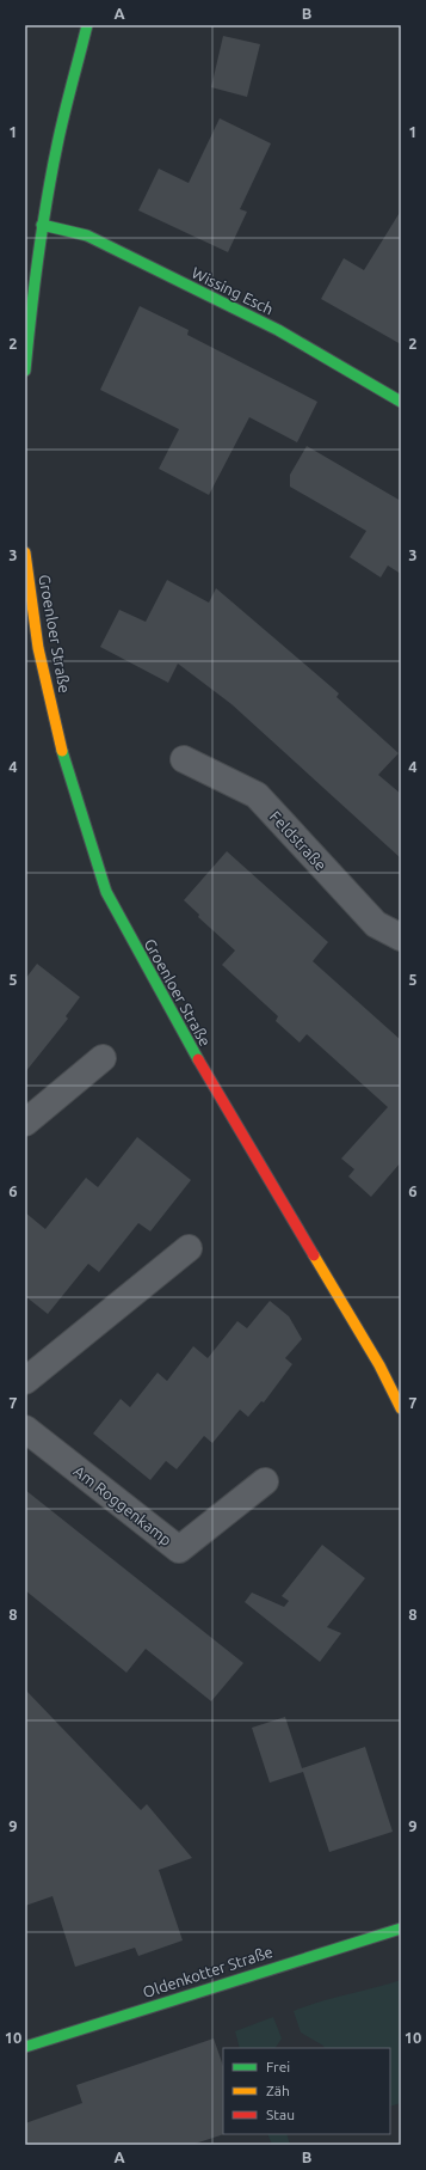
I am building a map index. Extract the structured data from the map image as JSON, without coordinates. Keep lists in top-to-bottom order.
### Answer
{
  "streets": {
    "street": [
      "Wissing Esch",
      "Groenloer Straße",
      "Feldstraße",
      "Am Roggenkamp",
      "Oldenkotter Straße"
    ]
  },
  "legend": ["Frei", "Zäh", "Stau"],
  "grid": {
    "columns": ["A", "B"],
    "rows": [
      "1",
      "2",
      "3",
      "4",
      "5",
      "6",
      "7",
      "8",
      "9",
      "10"
    ]
  }
}
